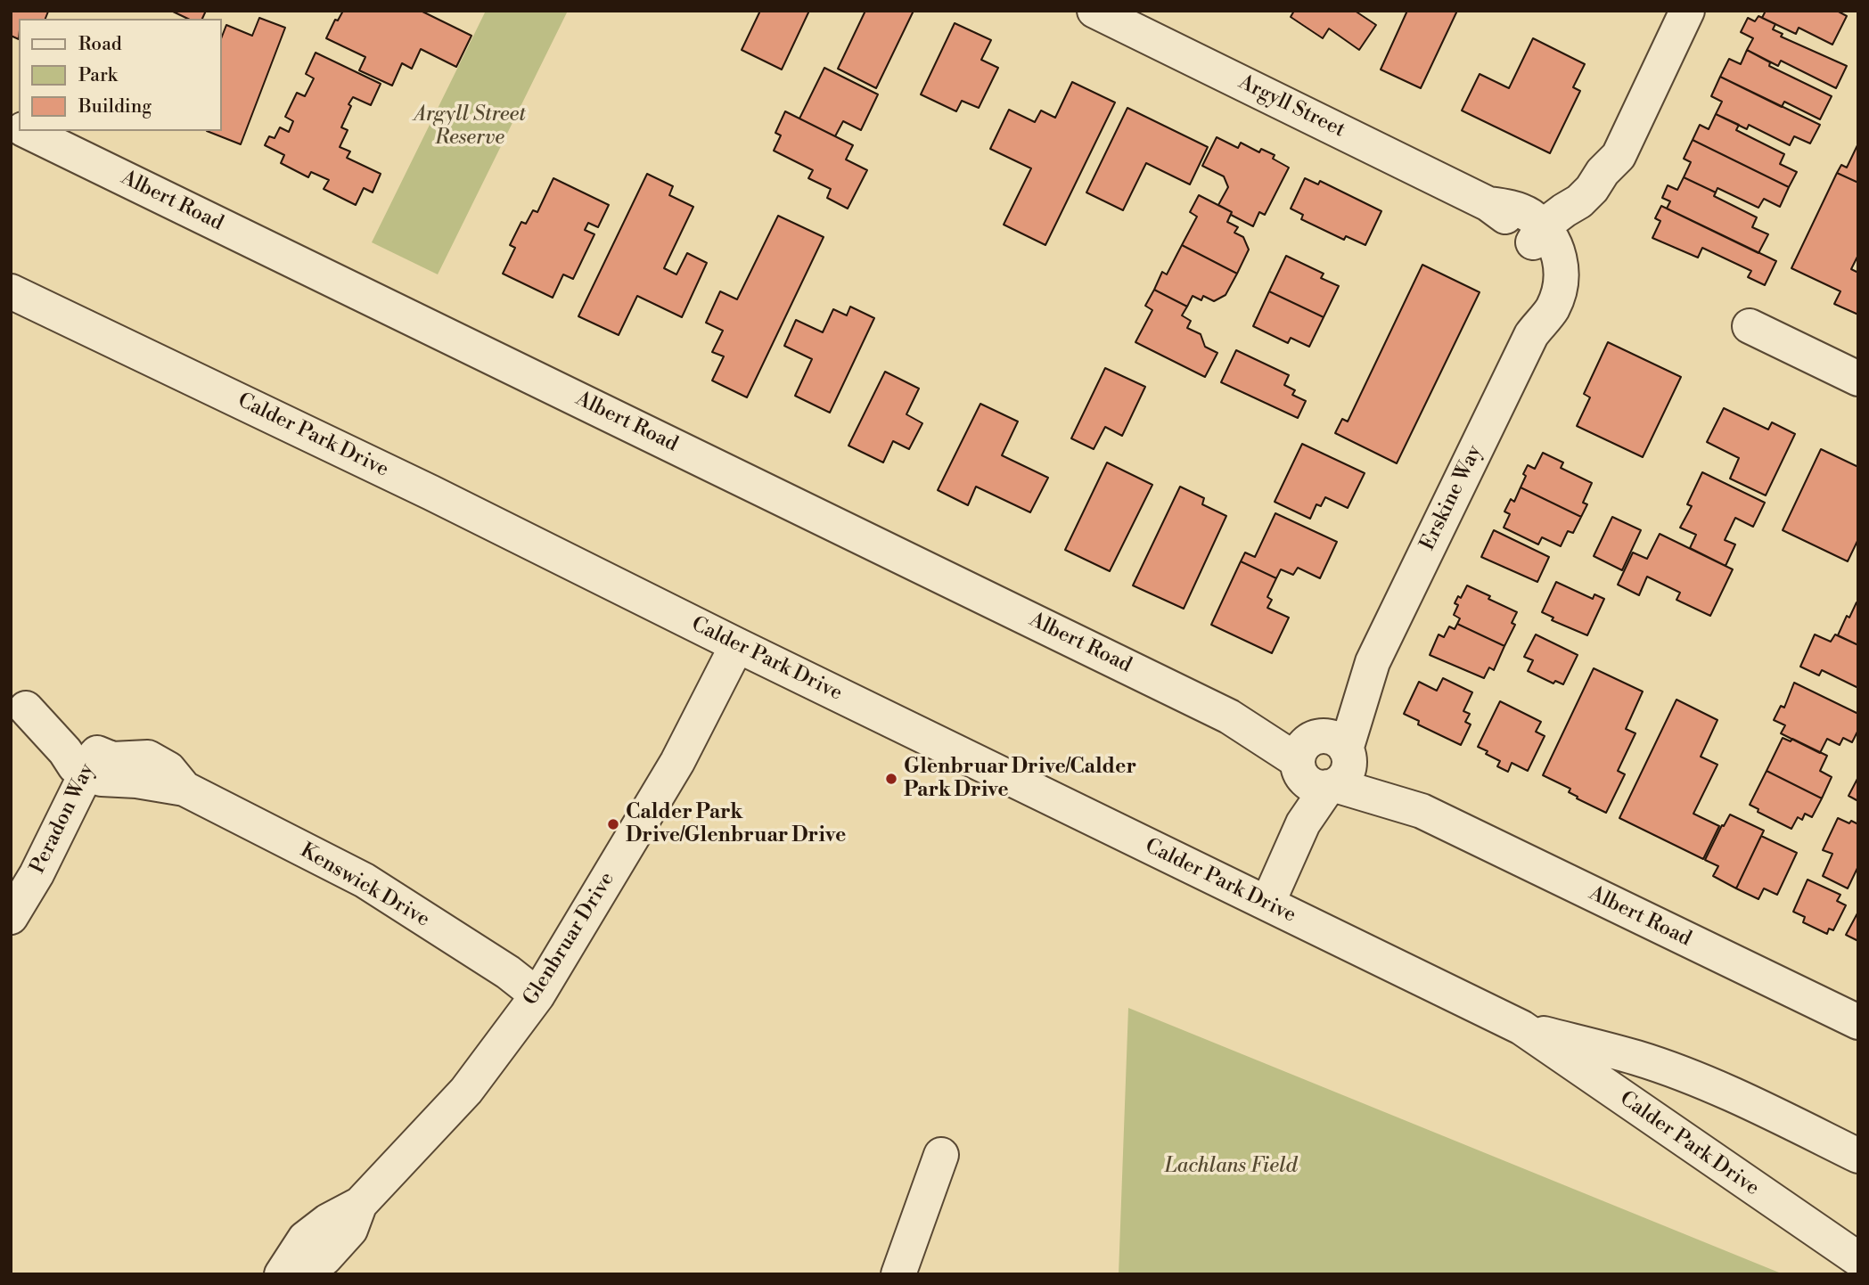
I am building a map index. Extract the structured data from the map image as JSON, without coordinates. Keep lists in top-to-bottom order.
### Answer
{
  "streets": {
    "street": [
      "Argyll Street",
      "Albert Road",
      "Calder Park Drive",
      "Erskine Way",
      "Peradon Way",
      "Kenswick Drive",
      "Glenbruar Drive"
    ]
  },
  "crossings": [
    ["Argyll Street", "Erskine Way"],
    ["Albert Road", "Erskine Way"],
    ["Calder Park Drive", "Erskine Way"],
    ["Calder Park Drive", "Glenbruar Drive"],
    ["Peradon Way", "Kenswick Drive"],
    ["Kenswick Drive", "Glenbruar Drive"]
  ],
  "parks": ["Argyll Street Reserve", "Lachlans Field"],
  "places": ["Glenbruar Drive/Calder Park Drive", "Calder Park Drive/Glenbruar Drive"],
  "legend": ["Road", "Park", "Building"]
}
